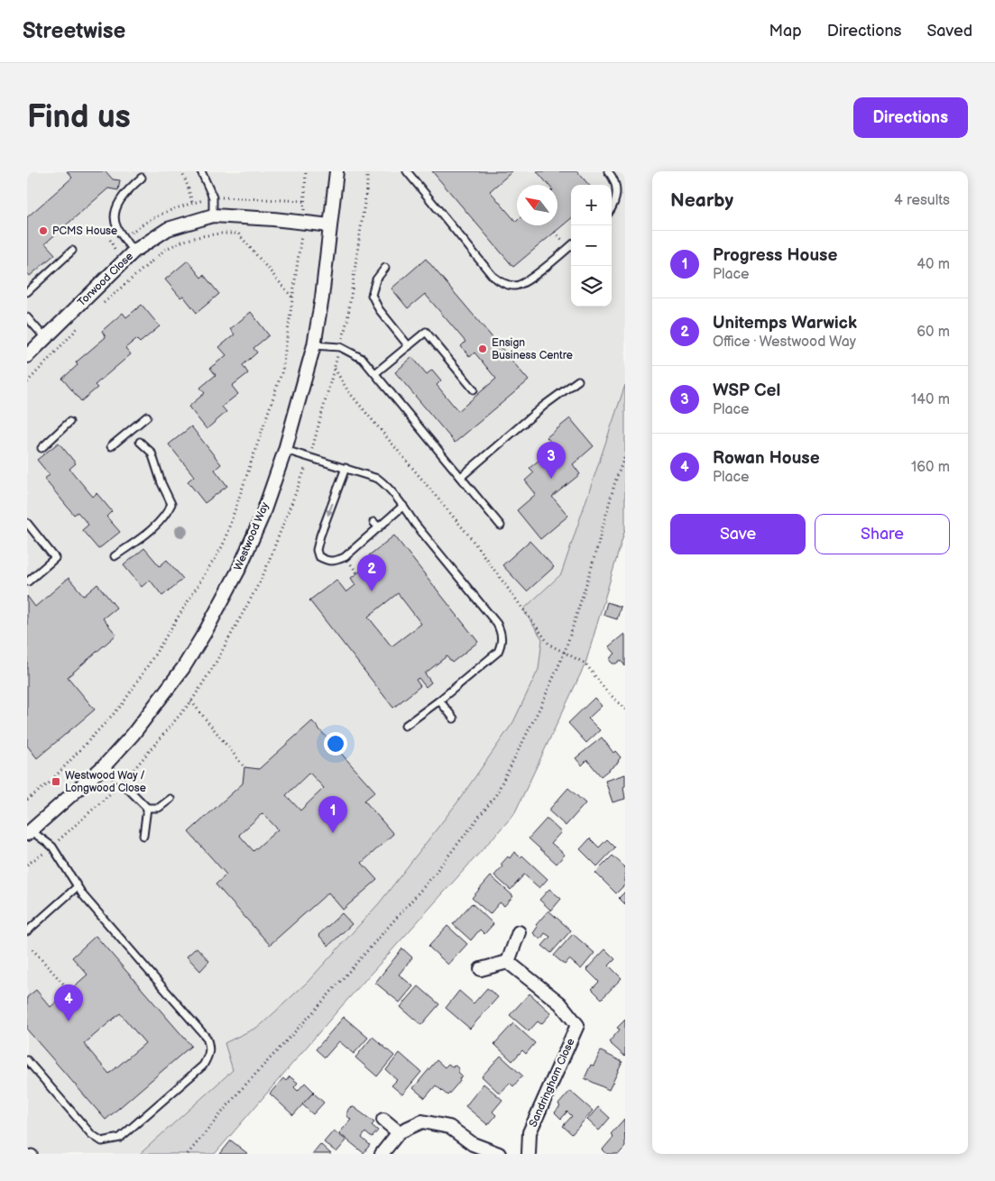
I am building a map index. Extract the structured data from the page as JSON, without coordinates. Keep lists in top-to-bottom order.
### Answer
{
  "streets": {
    "street": ["Torwood Close", "Westwood Way", "Sandringham Close"]
  },
  "crossings": [
    ["Torwood Close", "Westwood Way"]
  ],
  "places": {
    "other": ["PCMS House", "Ensign Business Centre"],
    "transit": ["Westwood Way / Longwood Close"]
  },
  "north": "top left",
  "page": {
    "header": "Streetwise",
    "nav": ["Map", "Directions", "Saved"],
    "buttons": [
      "Directions",
      ["Save", "Share"]
    ],
    "title": "Find us",
    "heading": ["Nearby", "4 results"],
    "map_buttons": ["+", "−"],
    "list": [
      {
        "mark": "1",
        "name": "Progress House",
        "note": "Place",
        "value": "40 m"
      },
      {
        "mark": "2",
        "name": "Unitemps Warwick",
        "note": "Office · Westwood Way",
        "value": "60 m"
      },
      {
        "mark": "3",
        "name": "WSP Cel",
        "note": "Place",
        "value": "140 m"
      },
      {
        "mark": "4",
        "name": "Rowan House",
        "note": "Place",
        "value": "160 m"
      }
    ],
    "pins": [
      "3",
      "2",
      "1",
      "4"
    ]
  }
}
